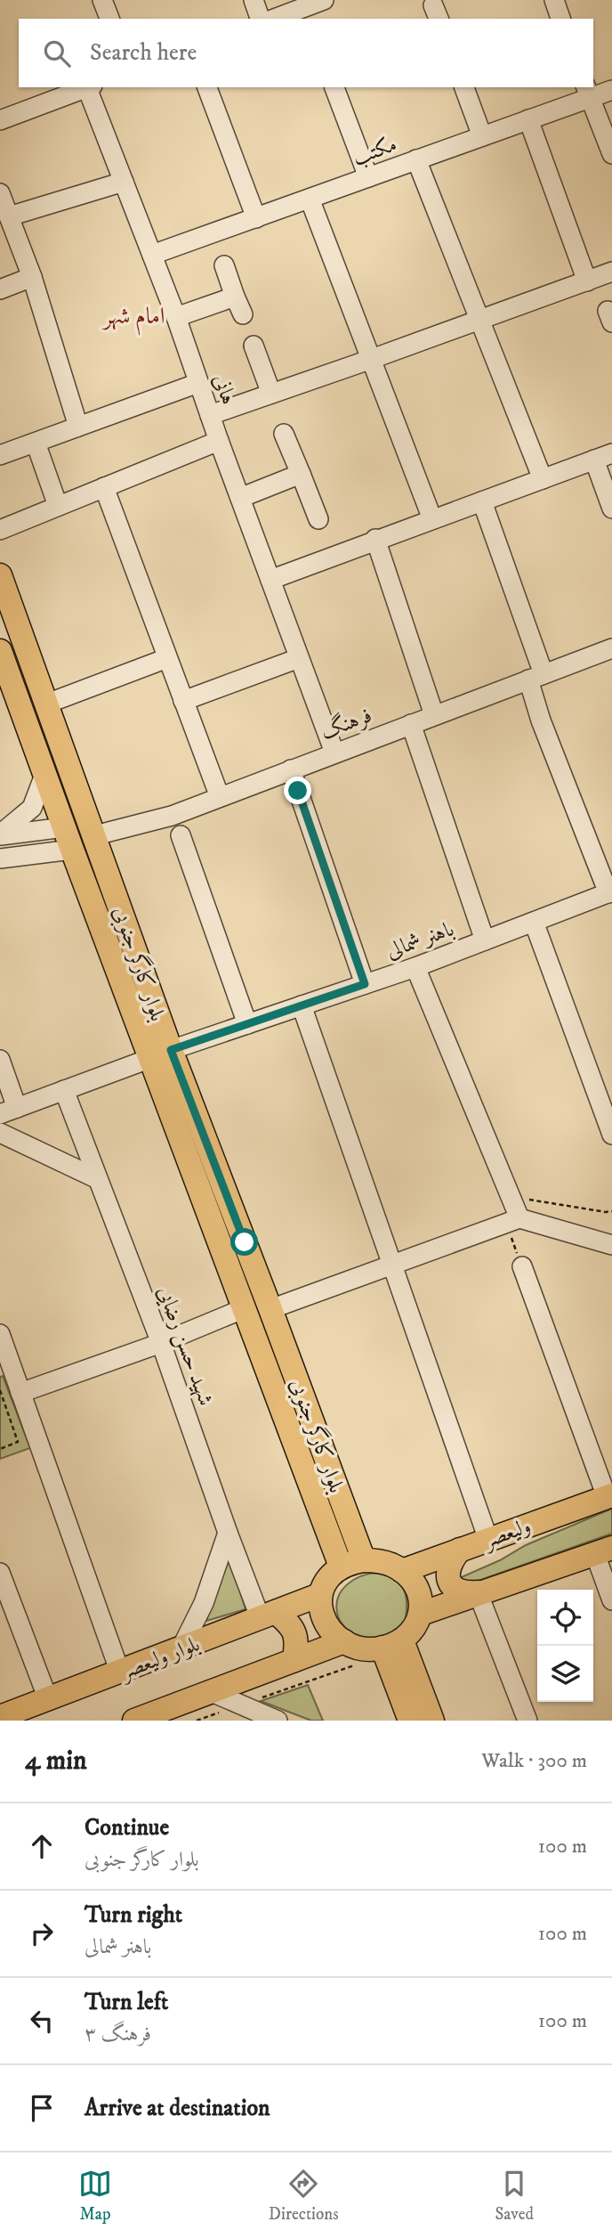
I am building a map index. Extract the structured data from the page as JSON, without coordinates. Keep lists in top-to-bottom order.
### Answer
{
  "streets": {
    "main road": ["بلوار کارگر جنوبی", "ولیعصر", "بلوار ولیعصر"],
    "street": [
      "مکتب",
      "هانی",
      "فرهنگ",
      "باهنر شمالی",
      "شهید حسن رضایی"
    ]
  },
  "crossings": [
    ["مکتب", "هانی"],
    ["هانی", "فرهنگ"],
    ["فرهنگ", "بلوار کارگر جنوبی"],
    ["باهنر شمالی", "بلوار کارگر جنوبی"],
    ["باهنر شمالی", "شهید حسن رضایی"],
    ["بلوار کارگر جنوبی", "ولیعصر"],
    ["بلوار کارگر جنوبی", "بلوار ولیعصر"],
    ["شهید حسن رضایی", "بلوار ولیعصر"],
    ["ولیعصر", "بلوار ولیعصر"]
  ],
  "districts": ["امام شهر"],
  "page": {
    "search": "Search here",
    "heading": ["4 min", "Walk · 300 m"],
    "list": [
      ["Continue", "بلوار کارگر جنوبی", "100 m"],
      ["Turn right", "باهنر شمالی", "100 m"],
      ["Turn left", "فرهنگ ۳", "100 m"],
      "Arrive at destination"
    ],
    "nav": ["Map", "Directions", "Saved"]
  }
}
